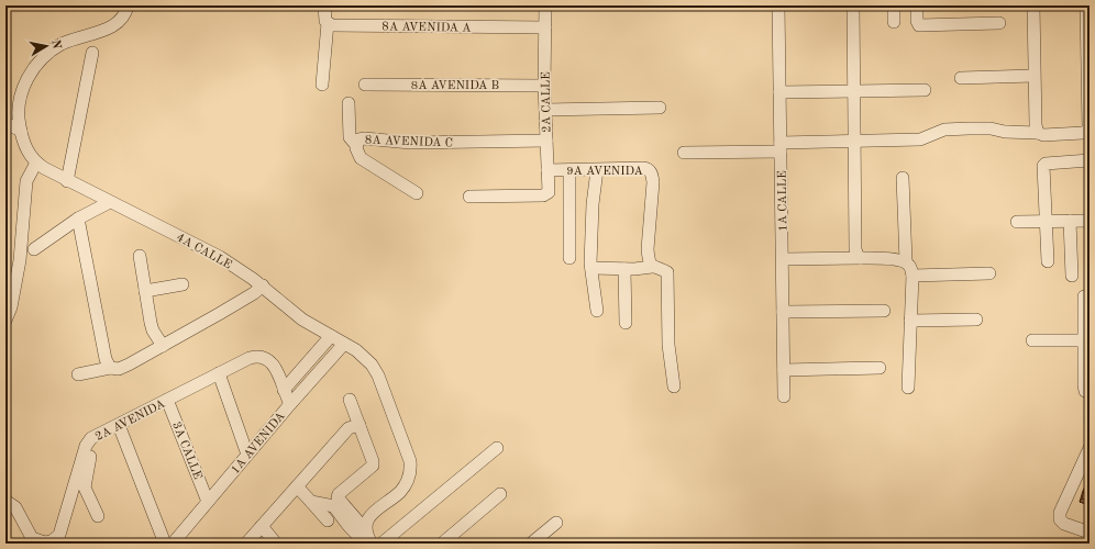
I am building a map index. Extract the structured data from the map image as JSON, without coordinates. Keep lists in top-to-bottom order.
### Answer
{
  "streets": {
    "street": [
      "8A AVENIDA A",
      "8A AVENIDA B",
      "2A CALLE",
      "8A AVENIDA C",
      "9A AVENIDA",
      "1A CALLE",
      "4A CALLE",
      "2A AVENIDA",
      "1A AVENIDA",
      "3A CALLE"
    ]
  },
  "crossings": [
    ["8A AVENIDA A", "2A CALLE"],
    ["8A AVENIDA B", "2A CALLE"],
    ["2A CALLE", "8A AVENIDA C"],
    ["2A CALLE", "9A AVENIDA"],
    ["4A CALLE", "1A AVENIDA"],
    ["2A AVENIDA", "3A CALLE"],
    ["1A AVENIDA", "3A CALLE"]
  ],
  "north": "right"
}
